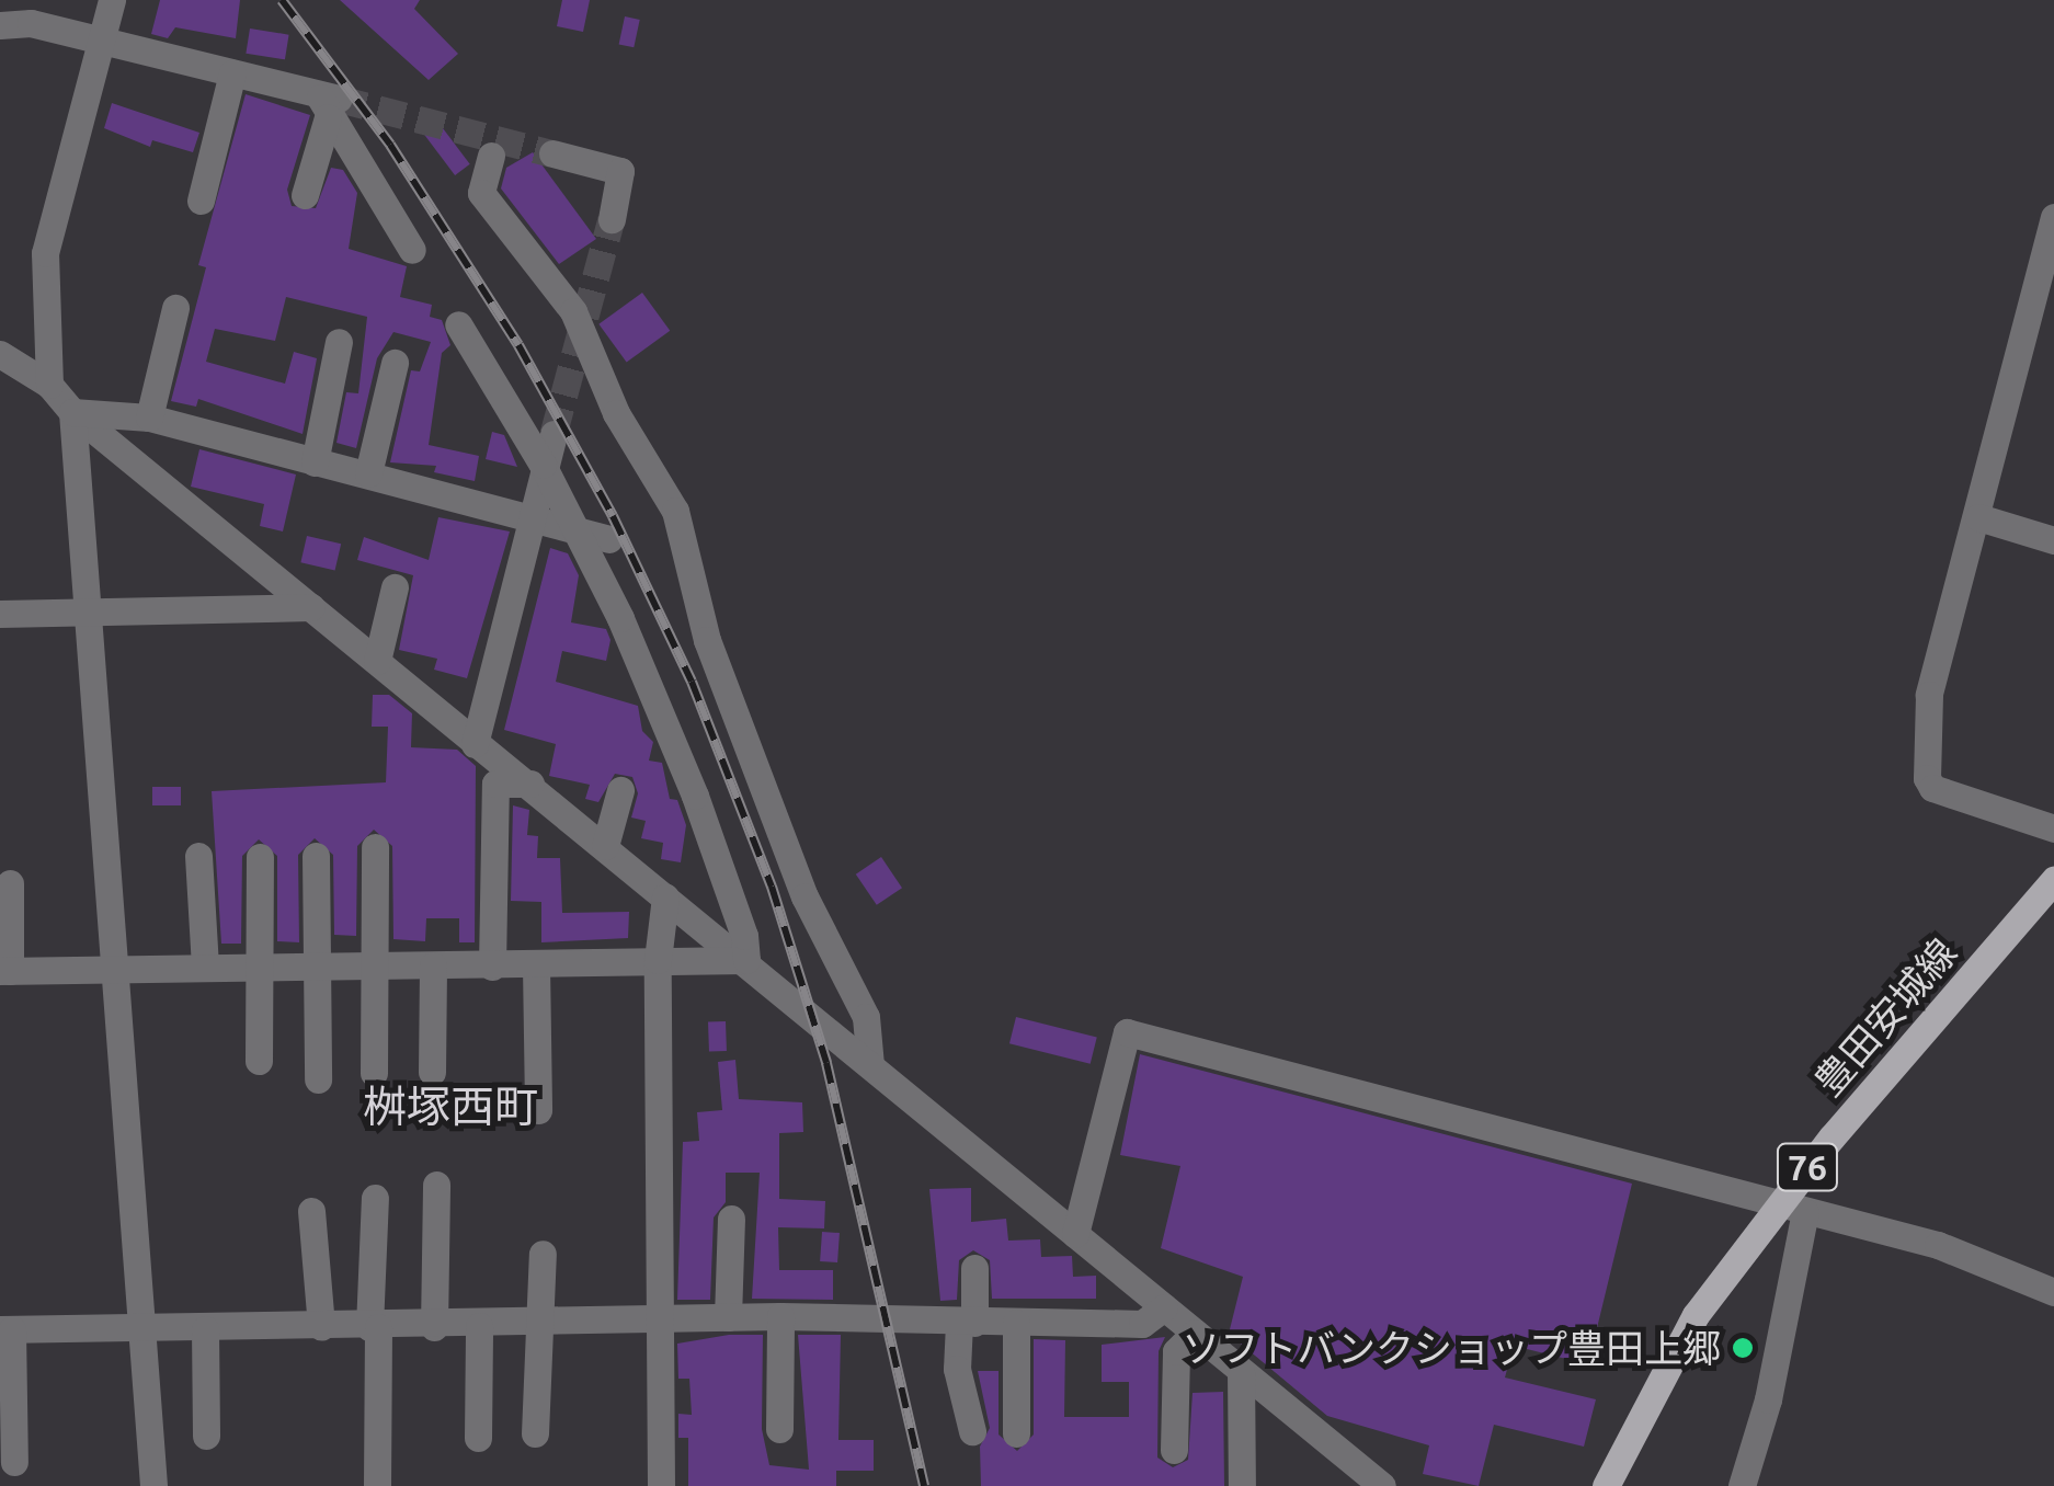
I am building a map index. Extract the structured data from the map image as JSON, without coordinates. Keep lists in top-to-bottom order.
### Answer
{
  "streets": {
    "main road": ["豊田安城線", "76"]
  },
  "districts": ["桝塚西町"],
  "places": ["ソフトバンクショップ豊田上郷"]
}
